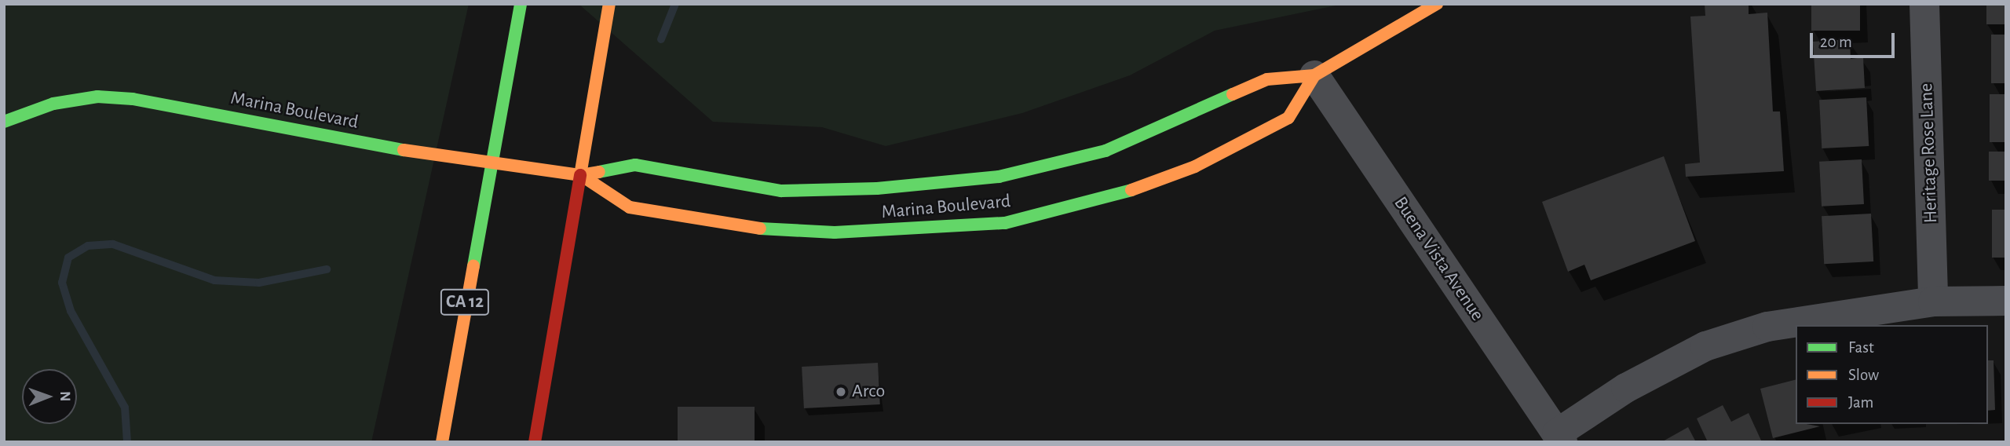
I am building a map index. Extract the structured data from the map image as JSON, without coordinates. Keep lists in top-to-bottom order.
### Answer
{
  "streets": {
    "main road": ["Marina Boulevard", "CA 12"],
    "street": ["Heritage Rose Lane", "Buena Vista Avenue"]
  },
  "crossings": [
    ["Marina Boulevard", "Buena Vista Avenue"],
    ["Marina Boulevard", "CA 12"]
  ],
  "places": ["Arco"],
  "legend": ["Fast", "Slow", "Jam"],
  "scale_bar": "20 m",
  "north": "right"
}
